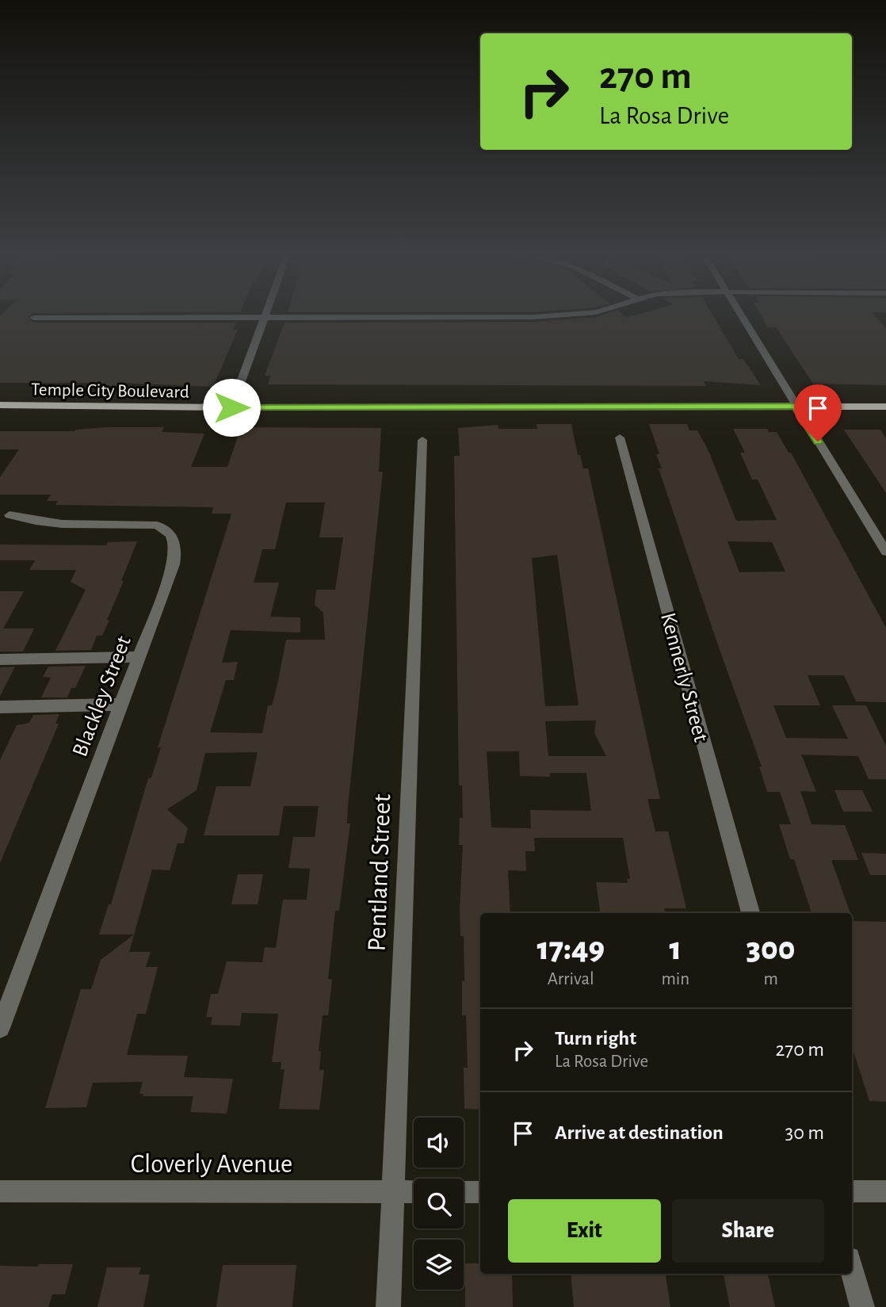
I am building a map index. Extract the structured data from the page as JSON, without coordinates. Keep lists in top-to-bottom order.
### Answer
{
  "streets": {
    "main road": ["Temple City Boulevard"],
    "street": [
      "Kennerly Street",
      "Blackley Street",
      "Pentland Street",
      "Cloverly Avenue"
    ]
  },
  "crossings": [
    ["Pentland Street", "Cloverly Avenue"]
  ],
  "page": {
    "turn": ["270 m", "La Rosa Drive"],
    "eta": [
      "17:49",
      "Arrival",
      "1",
      "min",
      "300",
      "m"
    ],
    "list": [
      {
        "name": "Turn right",
        "note": "La Rosa Drive",
        "value": "270 m"
      },
      {
        "name": "Arrive at destination",
        "value": "30 m"
      }
    ],
    "buttons": ["Exit", "Share"]
  }
}
